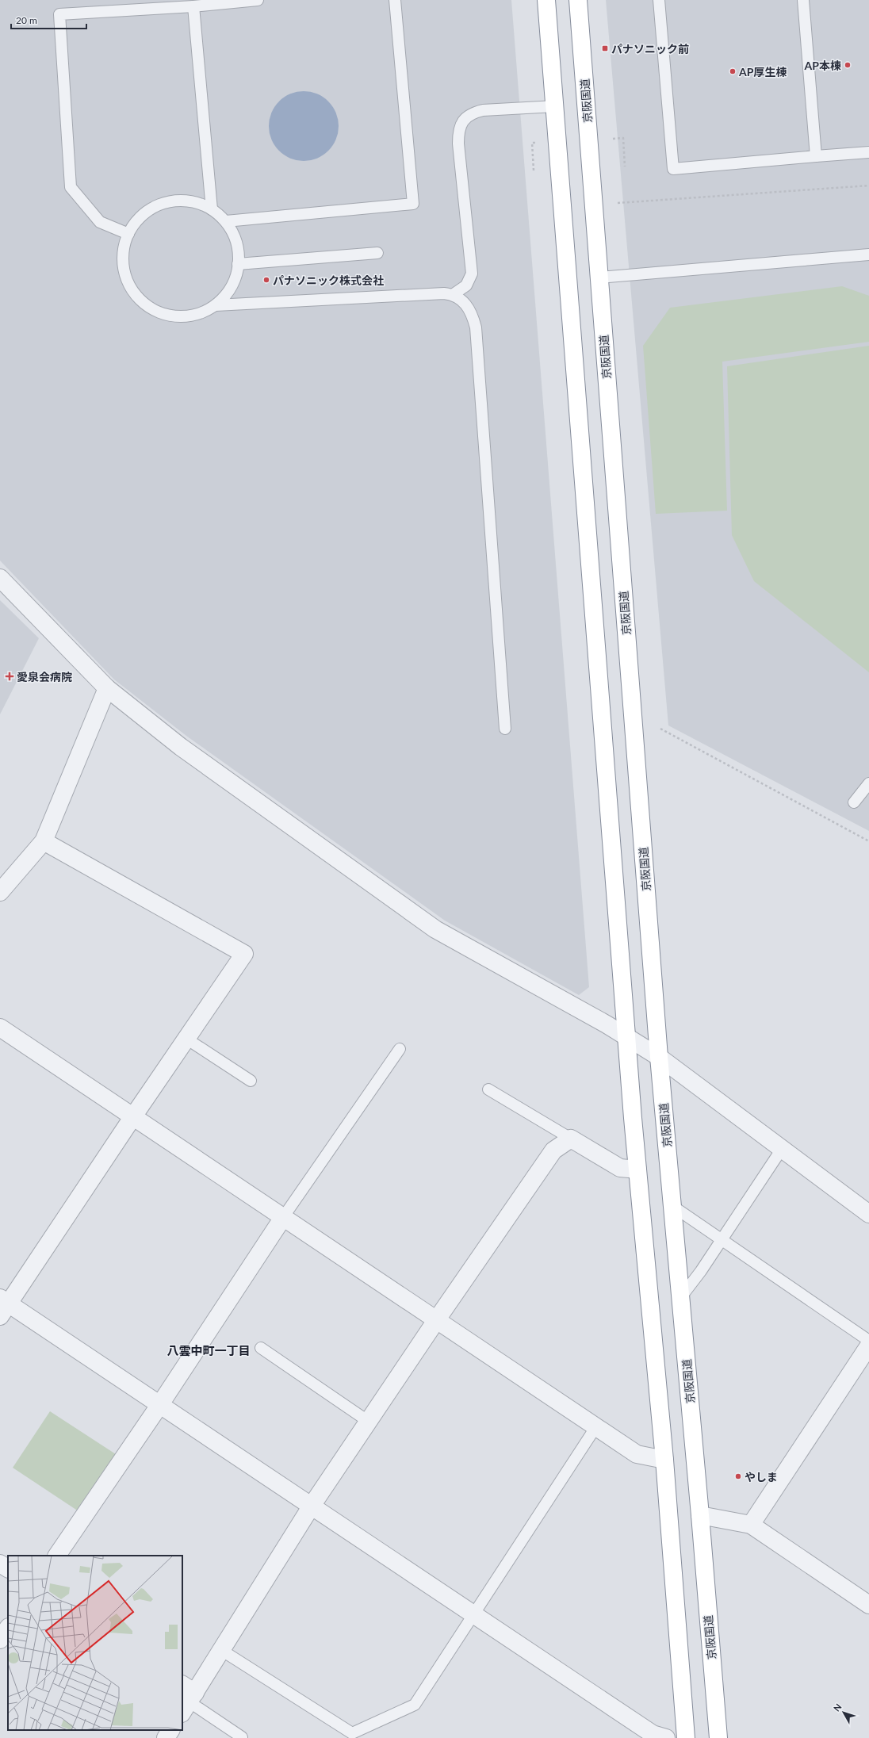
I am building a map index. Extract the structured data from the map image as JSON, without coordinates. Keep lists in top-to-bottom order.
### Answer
{
  "streets": {
    "highway": ["京阪国道"]
  },
  "districts": ["八雲中町一丁目"],
  "places": {
    "transit": ["パナソニック前"],
    "other": [
      "AP本棟",
      "AP厚生棟",
      "パナソニック株式会社",
      "やしま"
    ],
    "health": ["愛泉会病院"]
  },
  "scale_bar": "20 m",
  "north": "top left"
}
